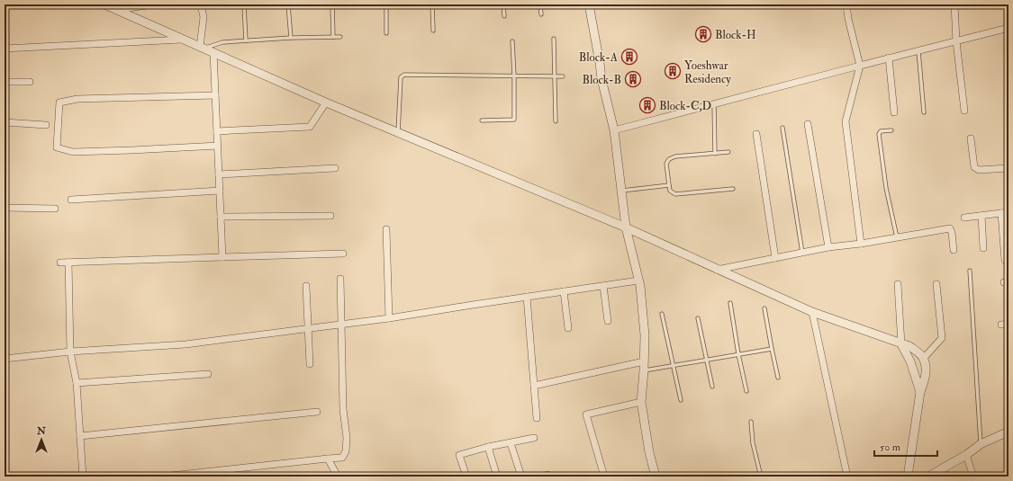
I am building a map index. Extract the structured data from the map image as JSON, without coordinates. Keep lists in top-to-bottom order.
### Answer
{
  "places": {
    "building": [
      "Block-H",
      "Block-A",
      "Yoeshwar Residency",
      "Block-B",
      "Block-C,D"
    ]
  },
  "scale_bar": "50 m",
  "north": "top"
}
